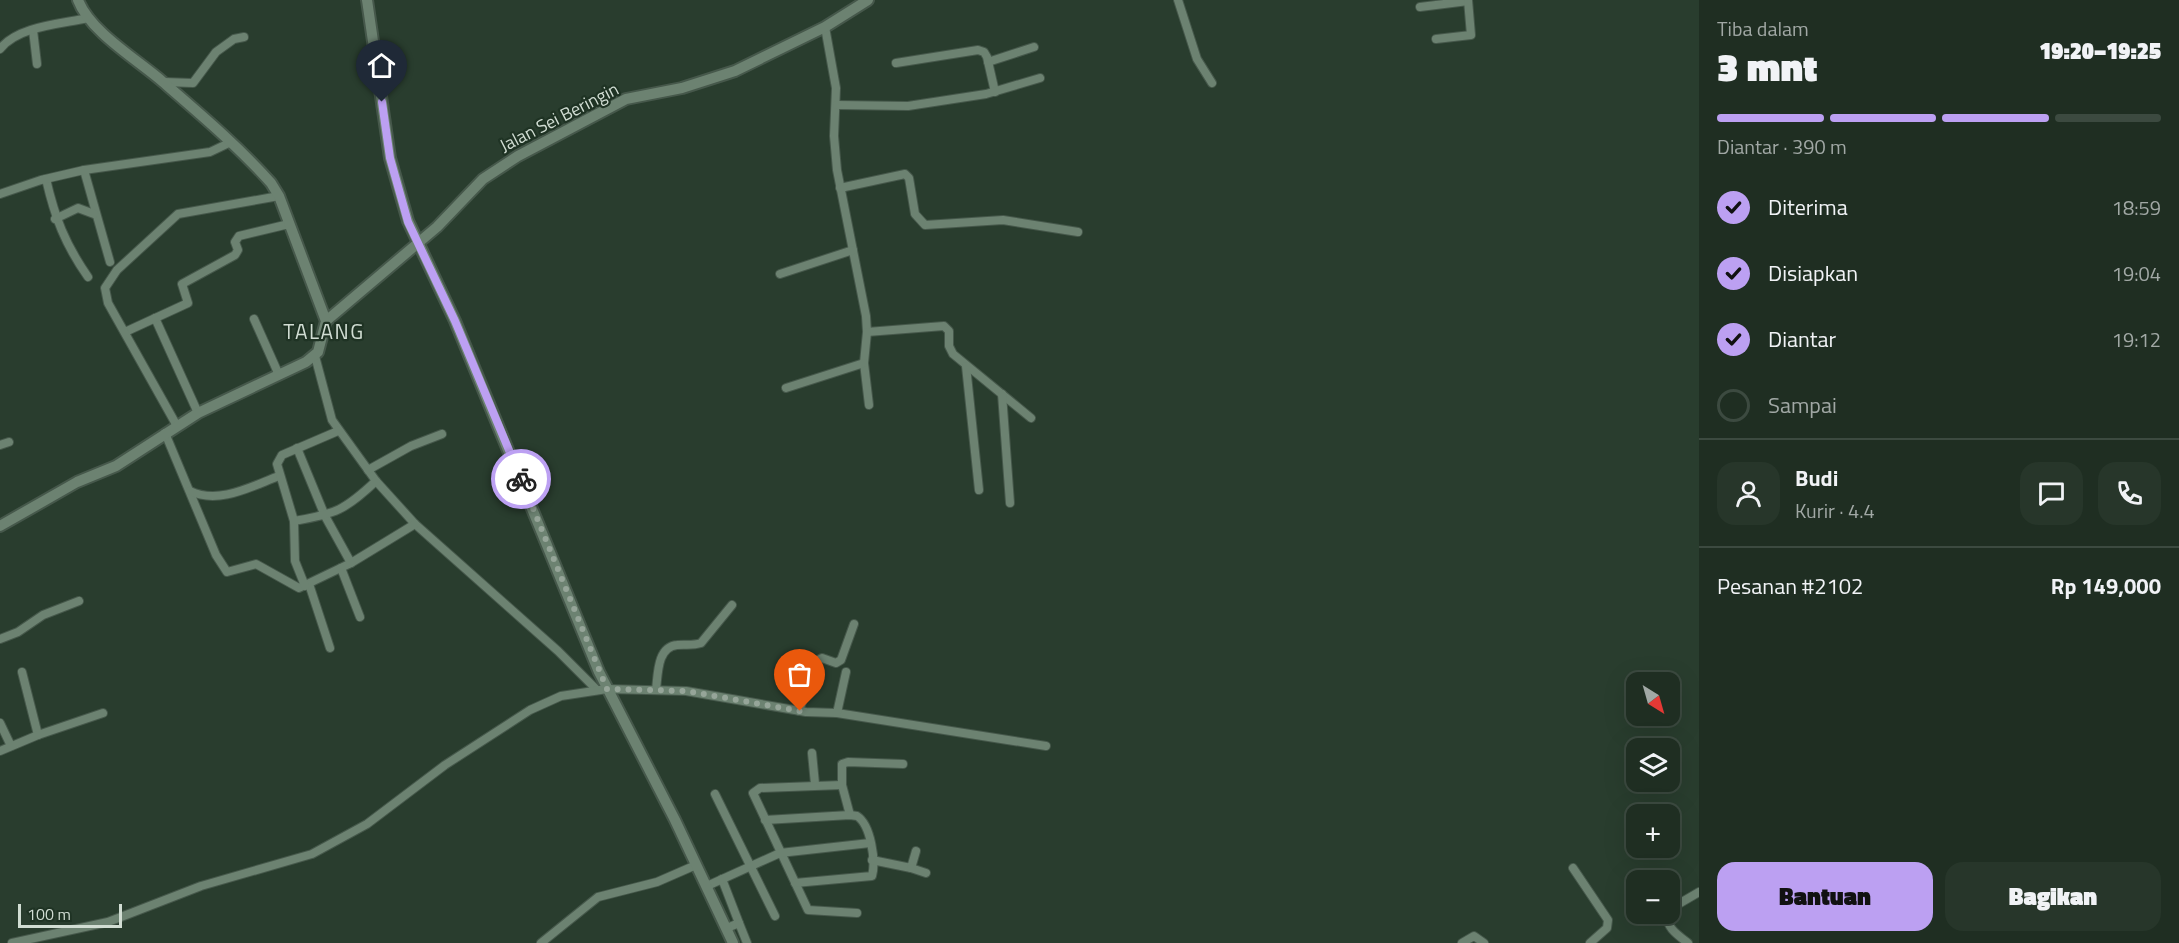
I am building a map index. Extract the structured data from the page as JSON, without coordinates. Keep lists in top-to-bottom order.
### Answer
{
  "streets": {
    "street": ["Jalan Sei Beringin"]
  },
  "districts": ["TALANG"],
  "scale_bar": "100 m",
  "north": "bottom right",
  "page": {
    "heading": ["3 mnt", "Tiba dalam", "19:20–19:25"],
    "panel": [
      "Budi",
      "Kurir · 4.4",
      "Pesanan #2102",
      "Rp 149,000"
    ],
    "bar": "Diantar · 390 m",
    "list": [
      ["Diterima", "18:59"],
      ["Disiapkan", "19:04"],
      ["Diantar", "19:12"],
      "Sampai"
    ],
    "map_buttons": ["+", "−"],
    "buttons": ["Bantuan", "Bagikan"],
    "scale": "100 m"
  }
}
